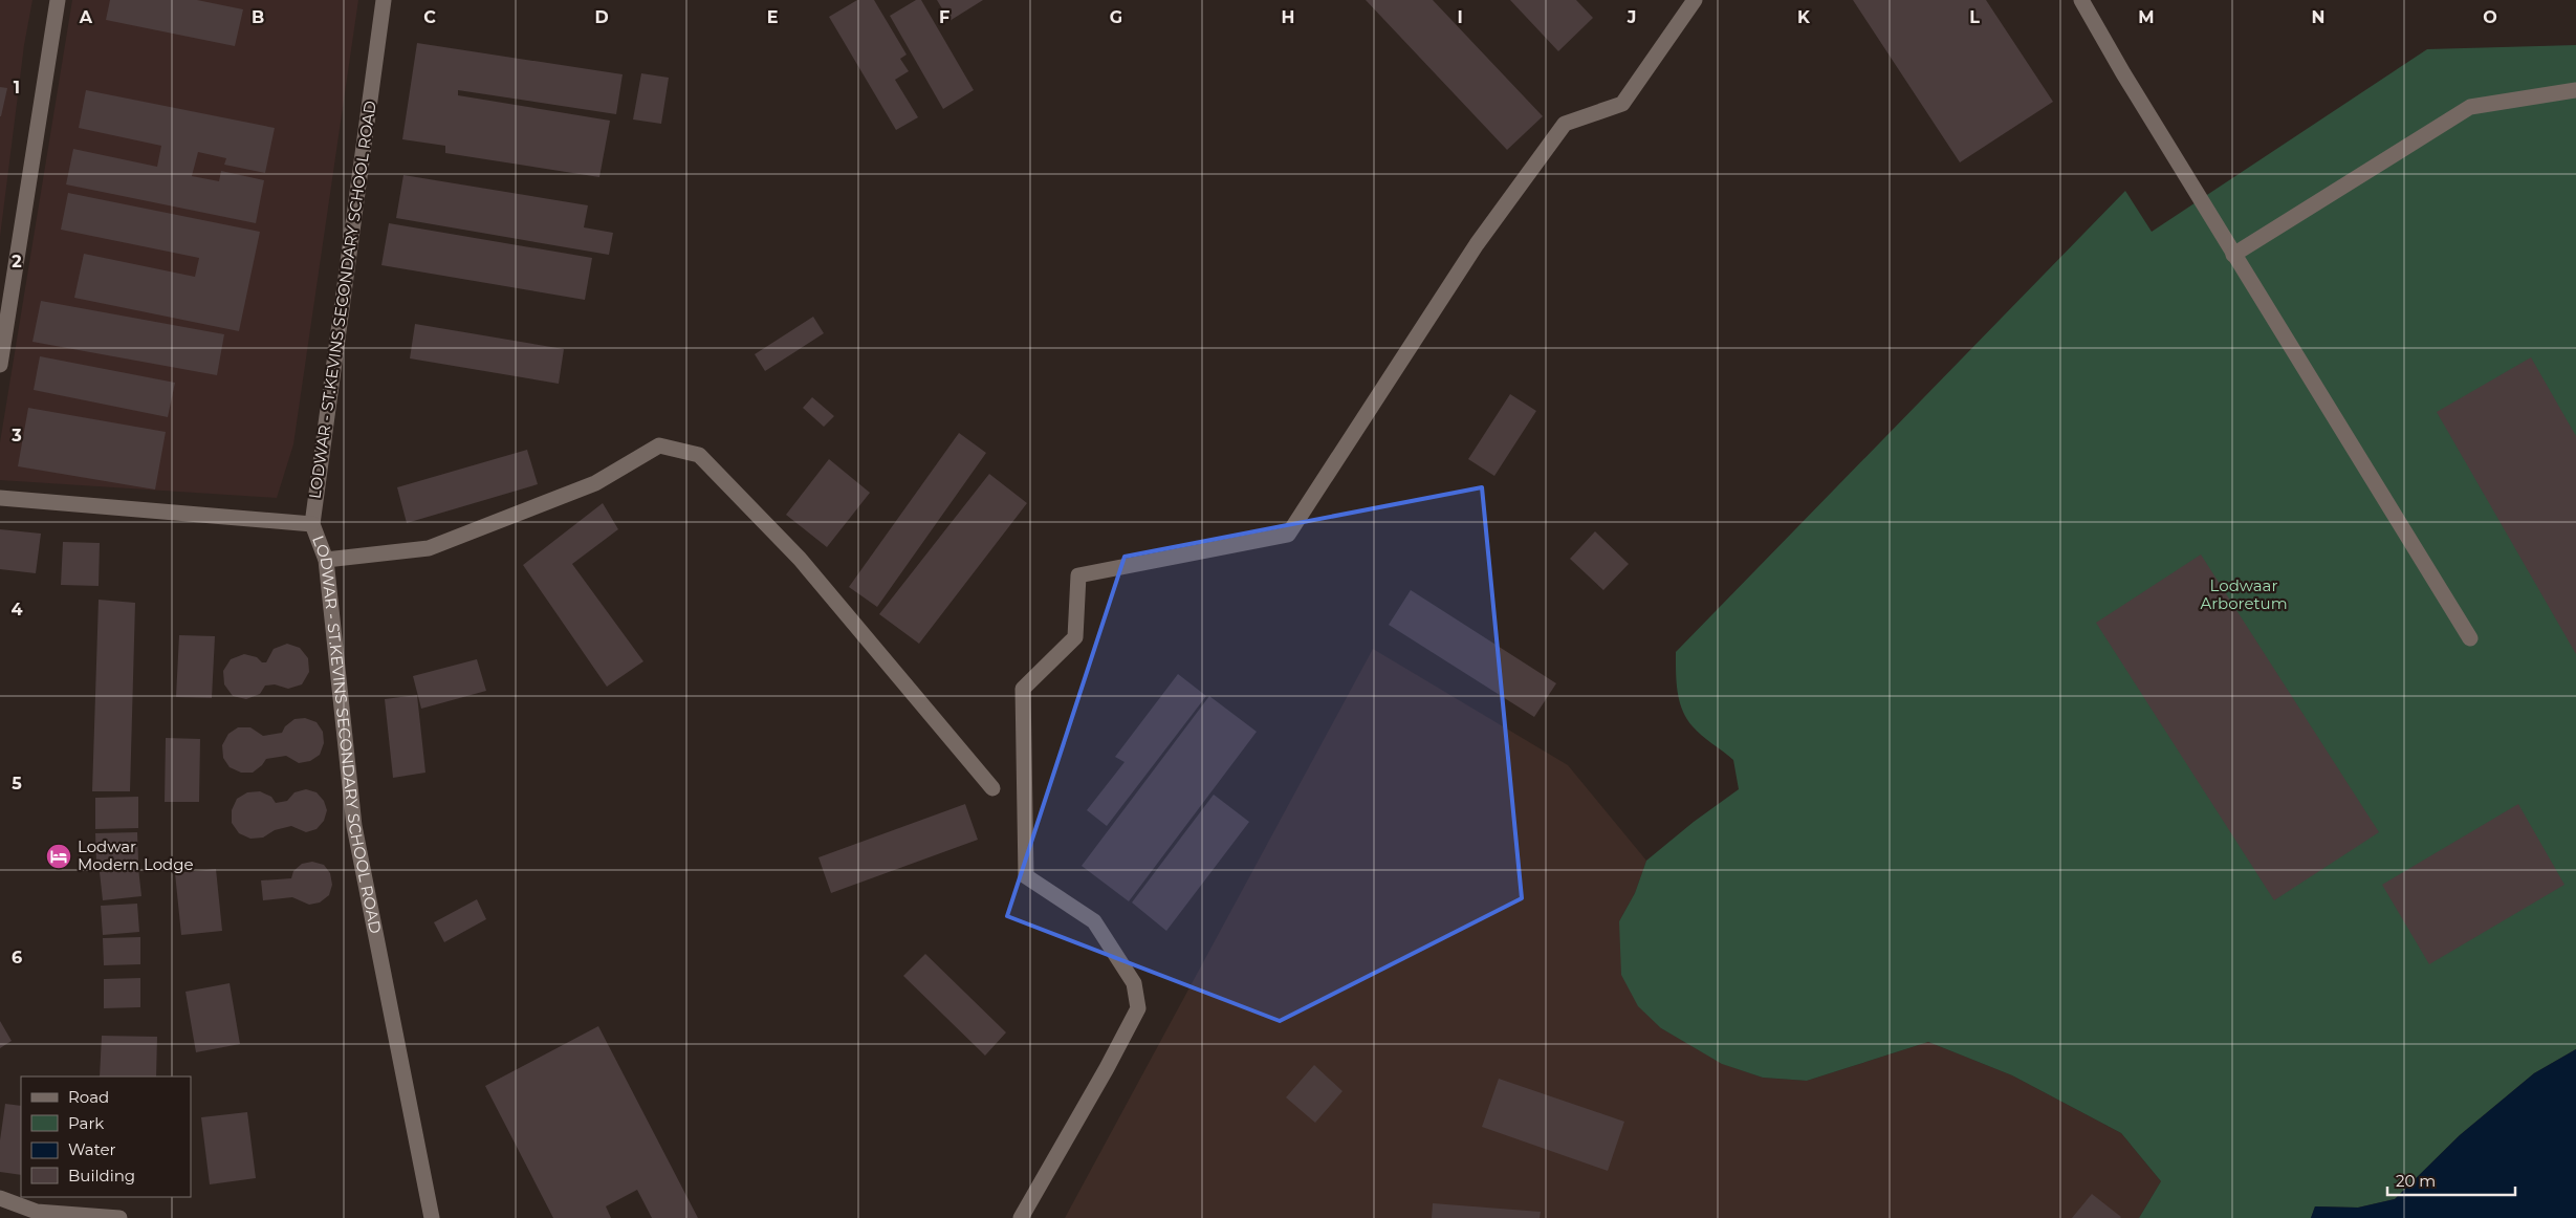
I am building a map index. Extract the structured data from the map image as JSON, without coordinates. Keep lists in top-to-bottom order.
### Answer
{
  "streets": {
    "street": ["LODWAR - ST.KEVINS SECONDARY SCHOOL ROAD"]
  },
  "parks": ["Lodwaar Arboretum"],
  "places": {
    "hotel": ["Lodwar Modern Lodge"]
  },
  "legend": [
    "Road",
    "Park",
    "Water",
    "Building"
  ],
  "scale_bar": "20 m",
  "grid": {
    "columns": [
      "A",
      "B",
      "C",
      "D",
      "E",
      "F",
      "G",
      "H",
      "I",
      "J",
      "K",
      "L",
      "M",
      "N",
      "O"
    ],
    "rows": [
      "1",
      "2",
      "3",
      "4",
      "5",
      "6"
    ]
  }
}
